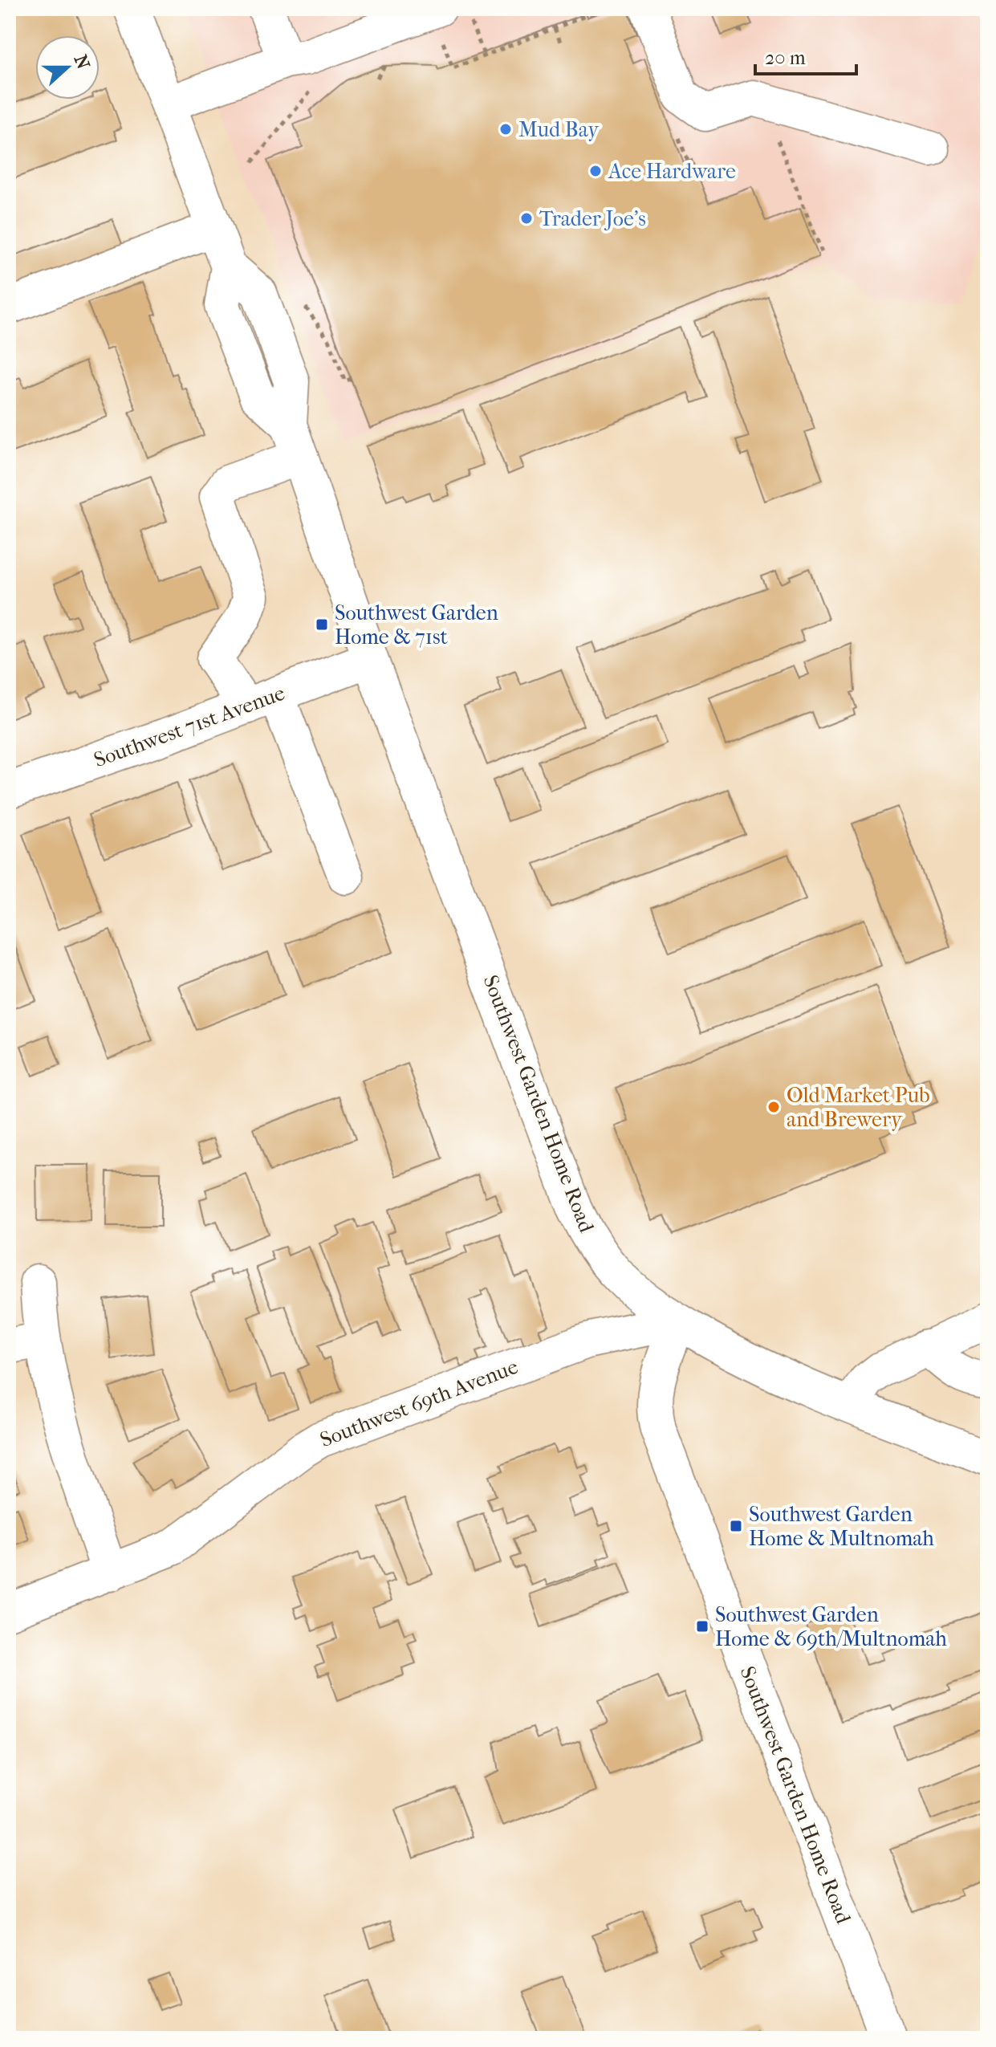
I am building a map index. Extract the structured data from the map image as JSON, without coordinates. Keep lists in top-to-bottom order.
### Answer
{
  "streets": {
    "street": ["Southwest 71st Avenue", "Southwest Garden Home Road", "Southwest 69th Avenue"]
  },
  "crossings": [
    ["Southwest 71st Avenue", "Southwest Garden Home Road"],
    ["Southwest Garden Home Road", "Southwest 69th Avenue"]
  ],
  "places": {
    "other": [
      "Mud Bay",
      "Ace Hardware",
      "Trader Joe's",
      "Old Market Pub and Brewery"
    ],
    "transit": ["Southwest Garden Home & 71st", "Southwest Garden Home & Multnomah", "Southwest Garden Home & 69th/Multnomah"]
  },
  "scale_bar": "20 m",
  "north": "right"
}
